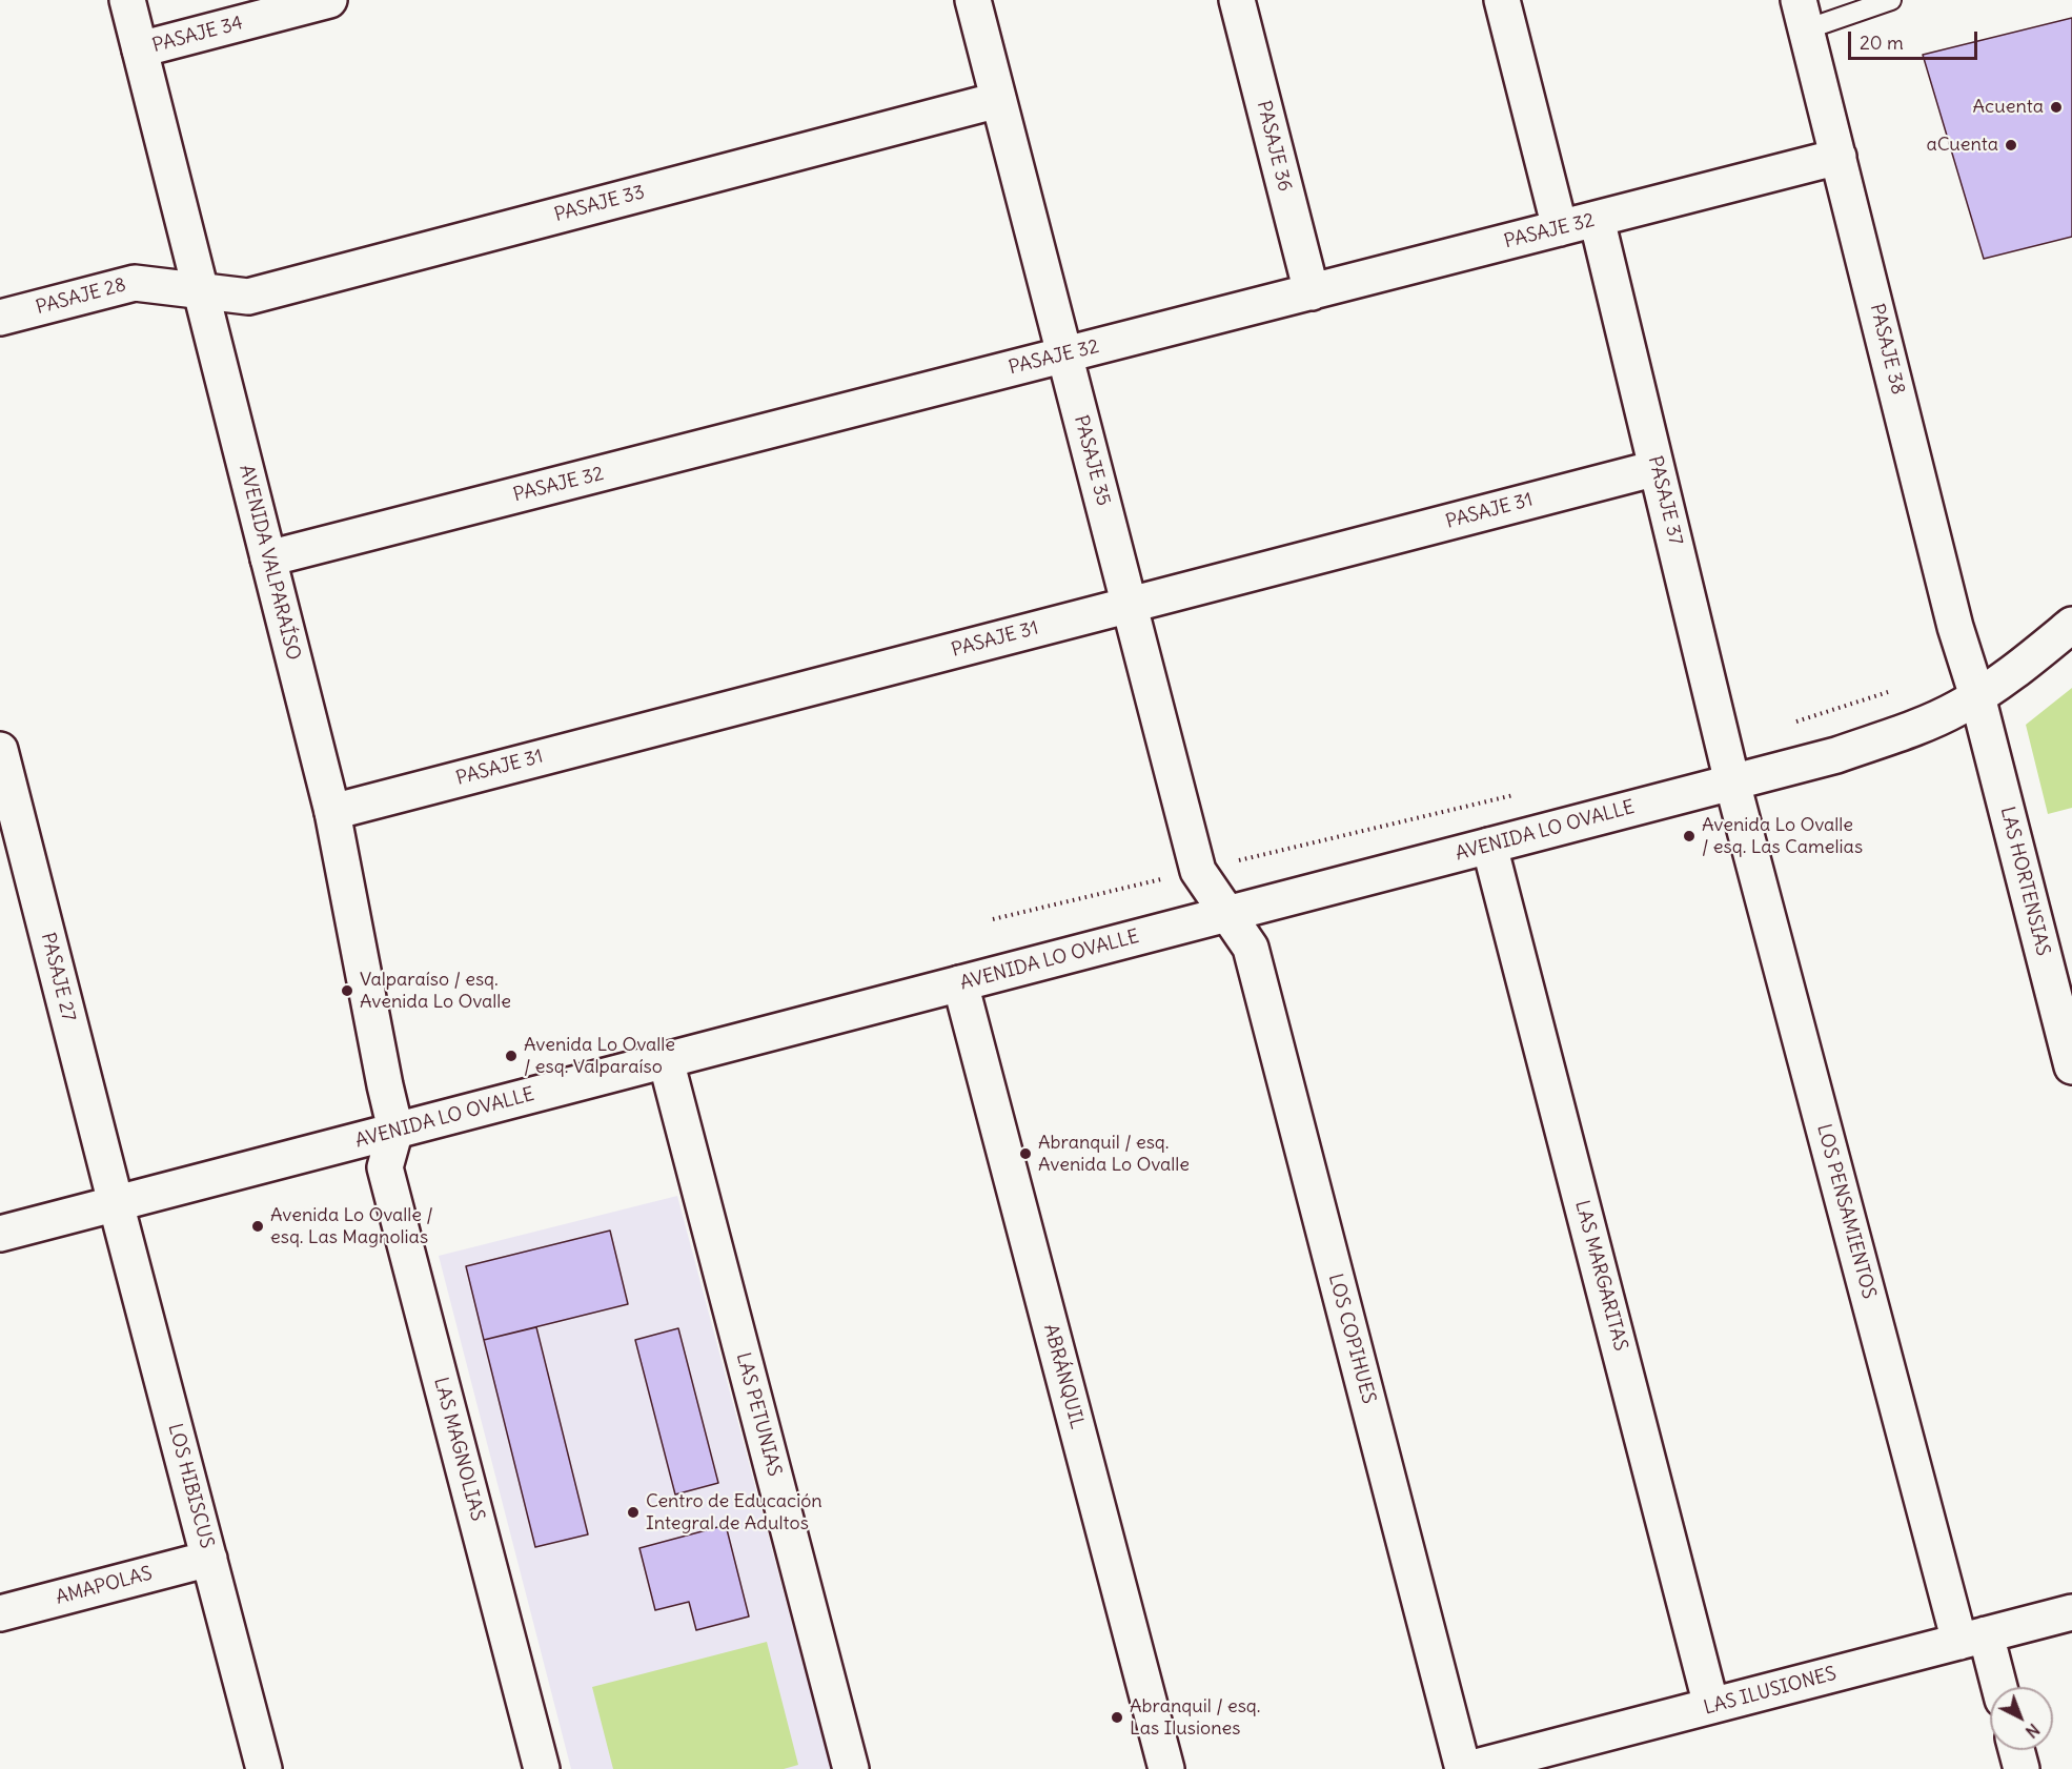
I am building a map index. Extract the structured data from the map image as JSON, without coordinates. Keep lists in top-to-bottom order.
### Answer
{
  "streets": {
    "street": [
      "PASAJE 34",
      "PASAJE 36",
      "PASAJE 33",
      "PASAJE 32",
      "PASAJE 28",
      "PASAJE 38",
      "PASAJE 35",
      "PASAJE 37",
      "PASAJE 31",
      "AVENIDA VALPARAÍSO",
      "AVENIDA LO OVALLE",
      "LAS HORTENSIAS",
      "PASAJE 27",
      "LOS PENSAMIENTOS",
      "LAS MARGARITAS",
      "LOS COPIHUES",
      "ABRÁNQUIL",
      "LAS PETUNIAS",
      "LAS MAGNOLIAS",
      "LOS HIBISCUS",
      "AMAPOLAS",
      "LAS ILUSIONES"
    ]
  },
  "crossings": [
    ["PASAJE 34", "AVENIDA VALPARAÍSO"],
    ["PASAJE 36", "PASAJE 32"],
    ["PASAJE 33", "PASAJE 28"],
    ["PASAJE 33", "PASAJE 35"],
    ["PASAJE 33", "AVENIDA VALPARAÍSO"],
    ["PASAJE 32", "PASAJE 38"],
    ["PASAJE 32", "PASAJE 35"],
    ["PASAJE 32", "PASAJE 37"],
    ["PASAJE 32", "AVENIDA VALPARAÍSO"],
    ["PASAJE 28", "AVENIDA VALPARAÍSO"],
    ["PASAJE 38", "AVENIDA LO OVALLE"],
    ["PASAJE 38", "LAS HORTENSIAS"],
    ["PASAJE 35", "PASAJE 31"],
    ["PASAJE 35", "AVENIDA LO OVALLE"],
    ["PASAJE 35", "LOS COPIHUES"],
    ["PASAJE 37", "PASAJE 31"],
    ["PASAJE 37", "AVENIDA LO OVALLE"],
    ["PASAJE 37", "LOS PENSAMIENTOS"],
    ["PASAJE 31", "AVENIDA VALPARAÍSO"],
    ["AVENIDA VALPARAÍSO", "AVENIDA LO OVALLE"],
    ["AVENIDA VALPARAÍSO", "LAS MAGNOLIAS"],
    ["AVENIDA LO OVALLE", "LAS HORTENSIAS"],
    ["AVENIDA LO OVALLE", "PASAJE 27"],
    ["AVENIDA LO OVALLE", "LOS PENSAMIENTOS"],
    ["AVENIDA LO OVALLE", "LAS MARGARITAS"],
    ["AVENIDA LO OVALLE", "LOS COPIHUES"],
    ["AVENIDA LO OVALLE", "ABRÁNQUIL"],
    ["AVENIDA LO OVALLE", "LAS PETUNIAS"],
    ["AVENIDA LO OVALLE", "LAS MAGNOLIAS"],
    ["AVENIDA LO OVALLE", "LOS HIBISCUS"],
    ["PASAJE 27", "LOS HIBISCUS"],
    ["LOS PENSAMIENTOS", "LAS ILUSIONES"],
    ["LAS MARGARITAS", "LAS ILUSIONES"],
    ["LOS COPIHUES", "LAS ILUSIONES"],
    ["LOS HIBISCUS", "AMAPOLAS"]
  ],
  "places": [
    "Acuenta",
    "aCuenta",
    "Avenida Lo Ovalle / esq. Las Camelias",
    "Valparaíso / esq. Avenida Lo Ovalle",
    "Avenida Lo Ovalle / esq. Valparaíso",
    "Abranquil / esq. Avenida Lo Ovalle",
    "Avenida Lo Ovalle / esq. Las Magnolias",
    "Centro de Educación Integral de Adultos",
    "Abranquil / esq. Las Ilusiones"
  ],
  "scale_bar": "20 m",
  "north": "bottom right"
}
